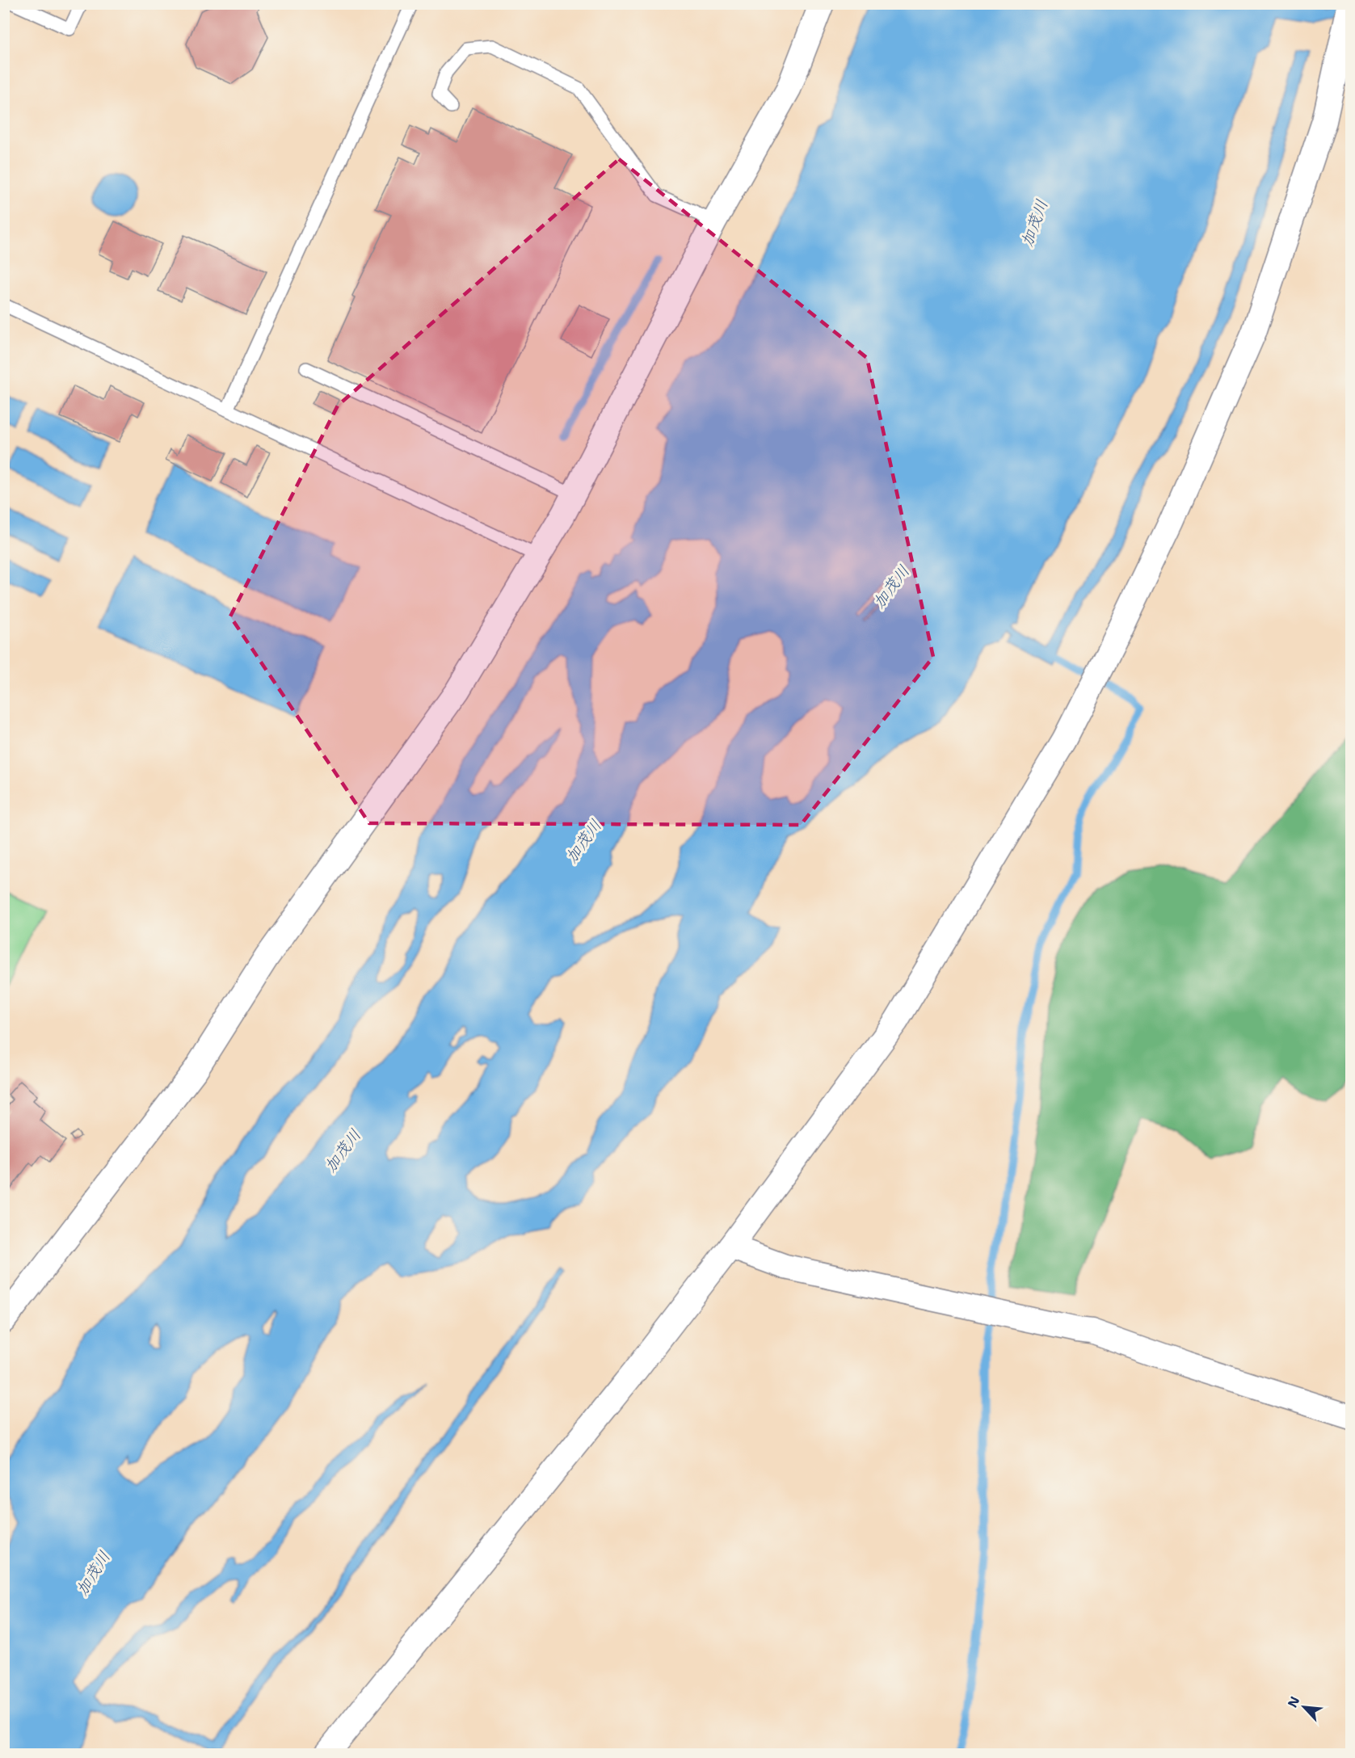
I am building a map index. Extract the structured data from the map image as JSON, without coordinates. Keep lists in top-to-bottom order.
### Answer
{
  "water": ["加茂川"],
  "north": "top left"
}
